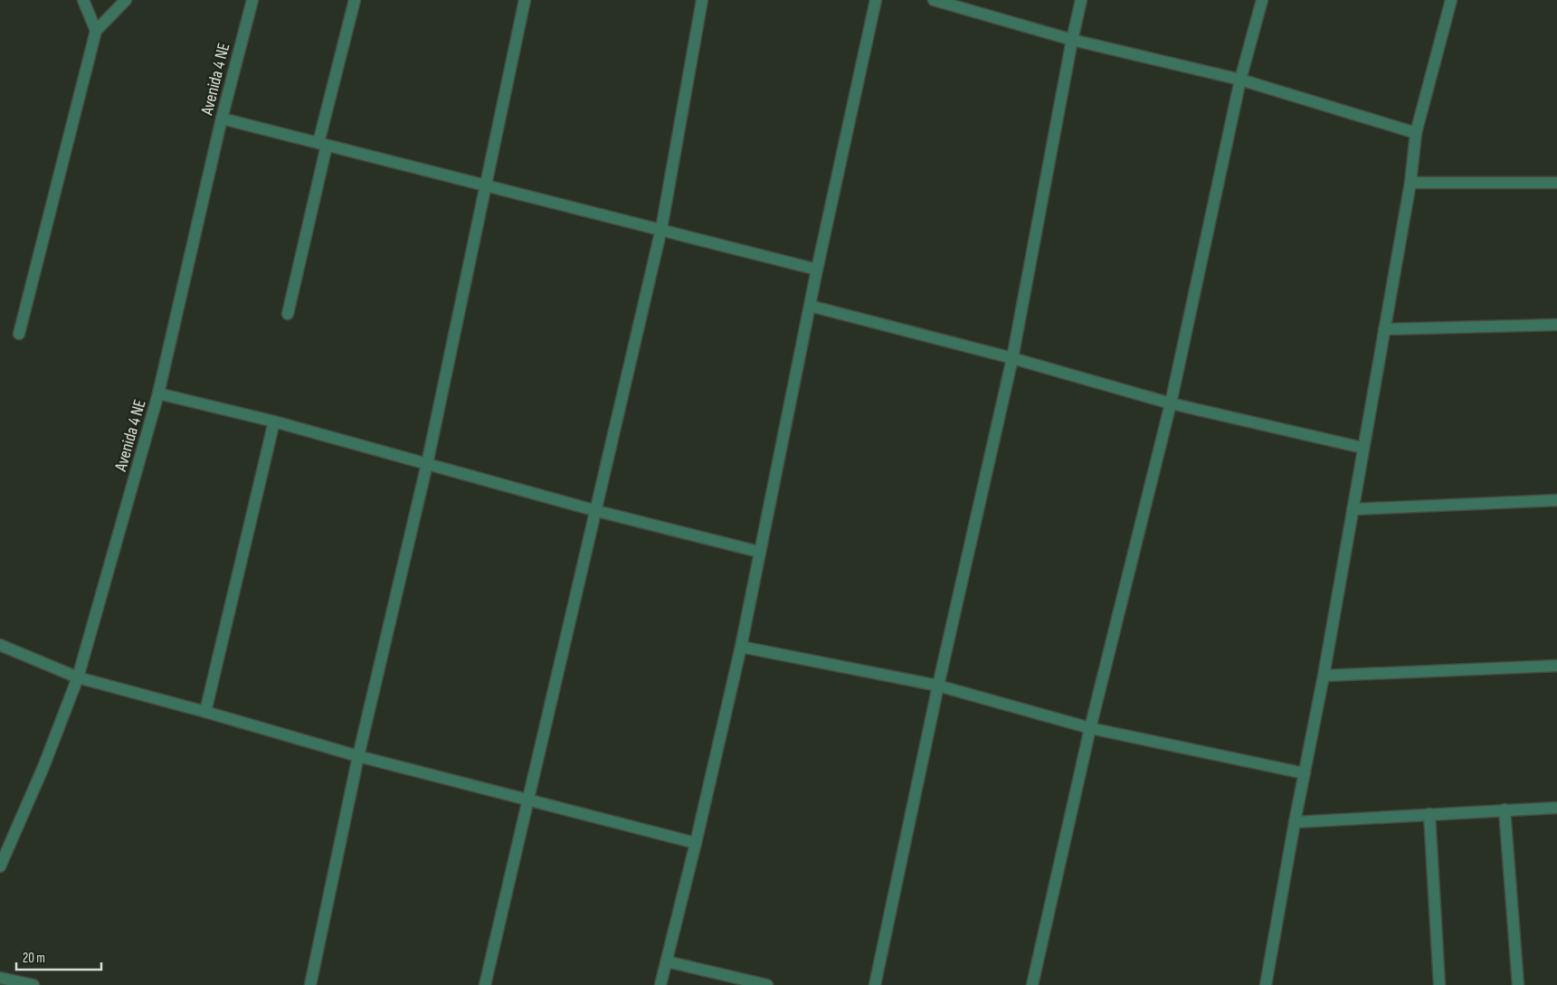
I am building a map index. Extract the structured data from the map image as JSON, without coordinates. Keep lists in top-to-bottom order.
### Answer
{
  "streets": {
    "street": ["Avenida 4 NE"]
  },
  "scale_bar": "20 m"
}
